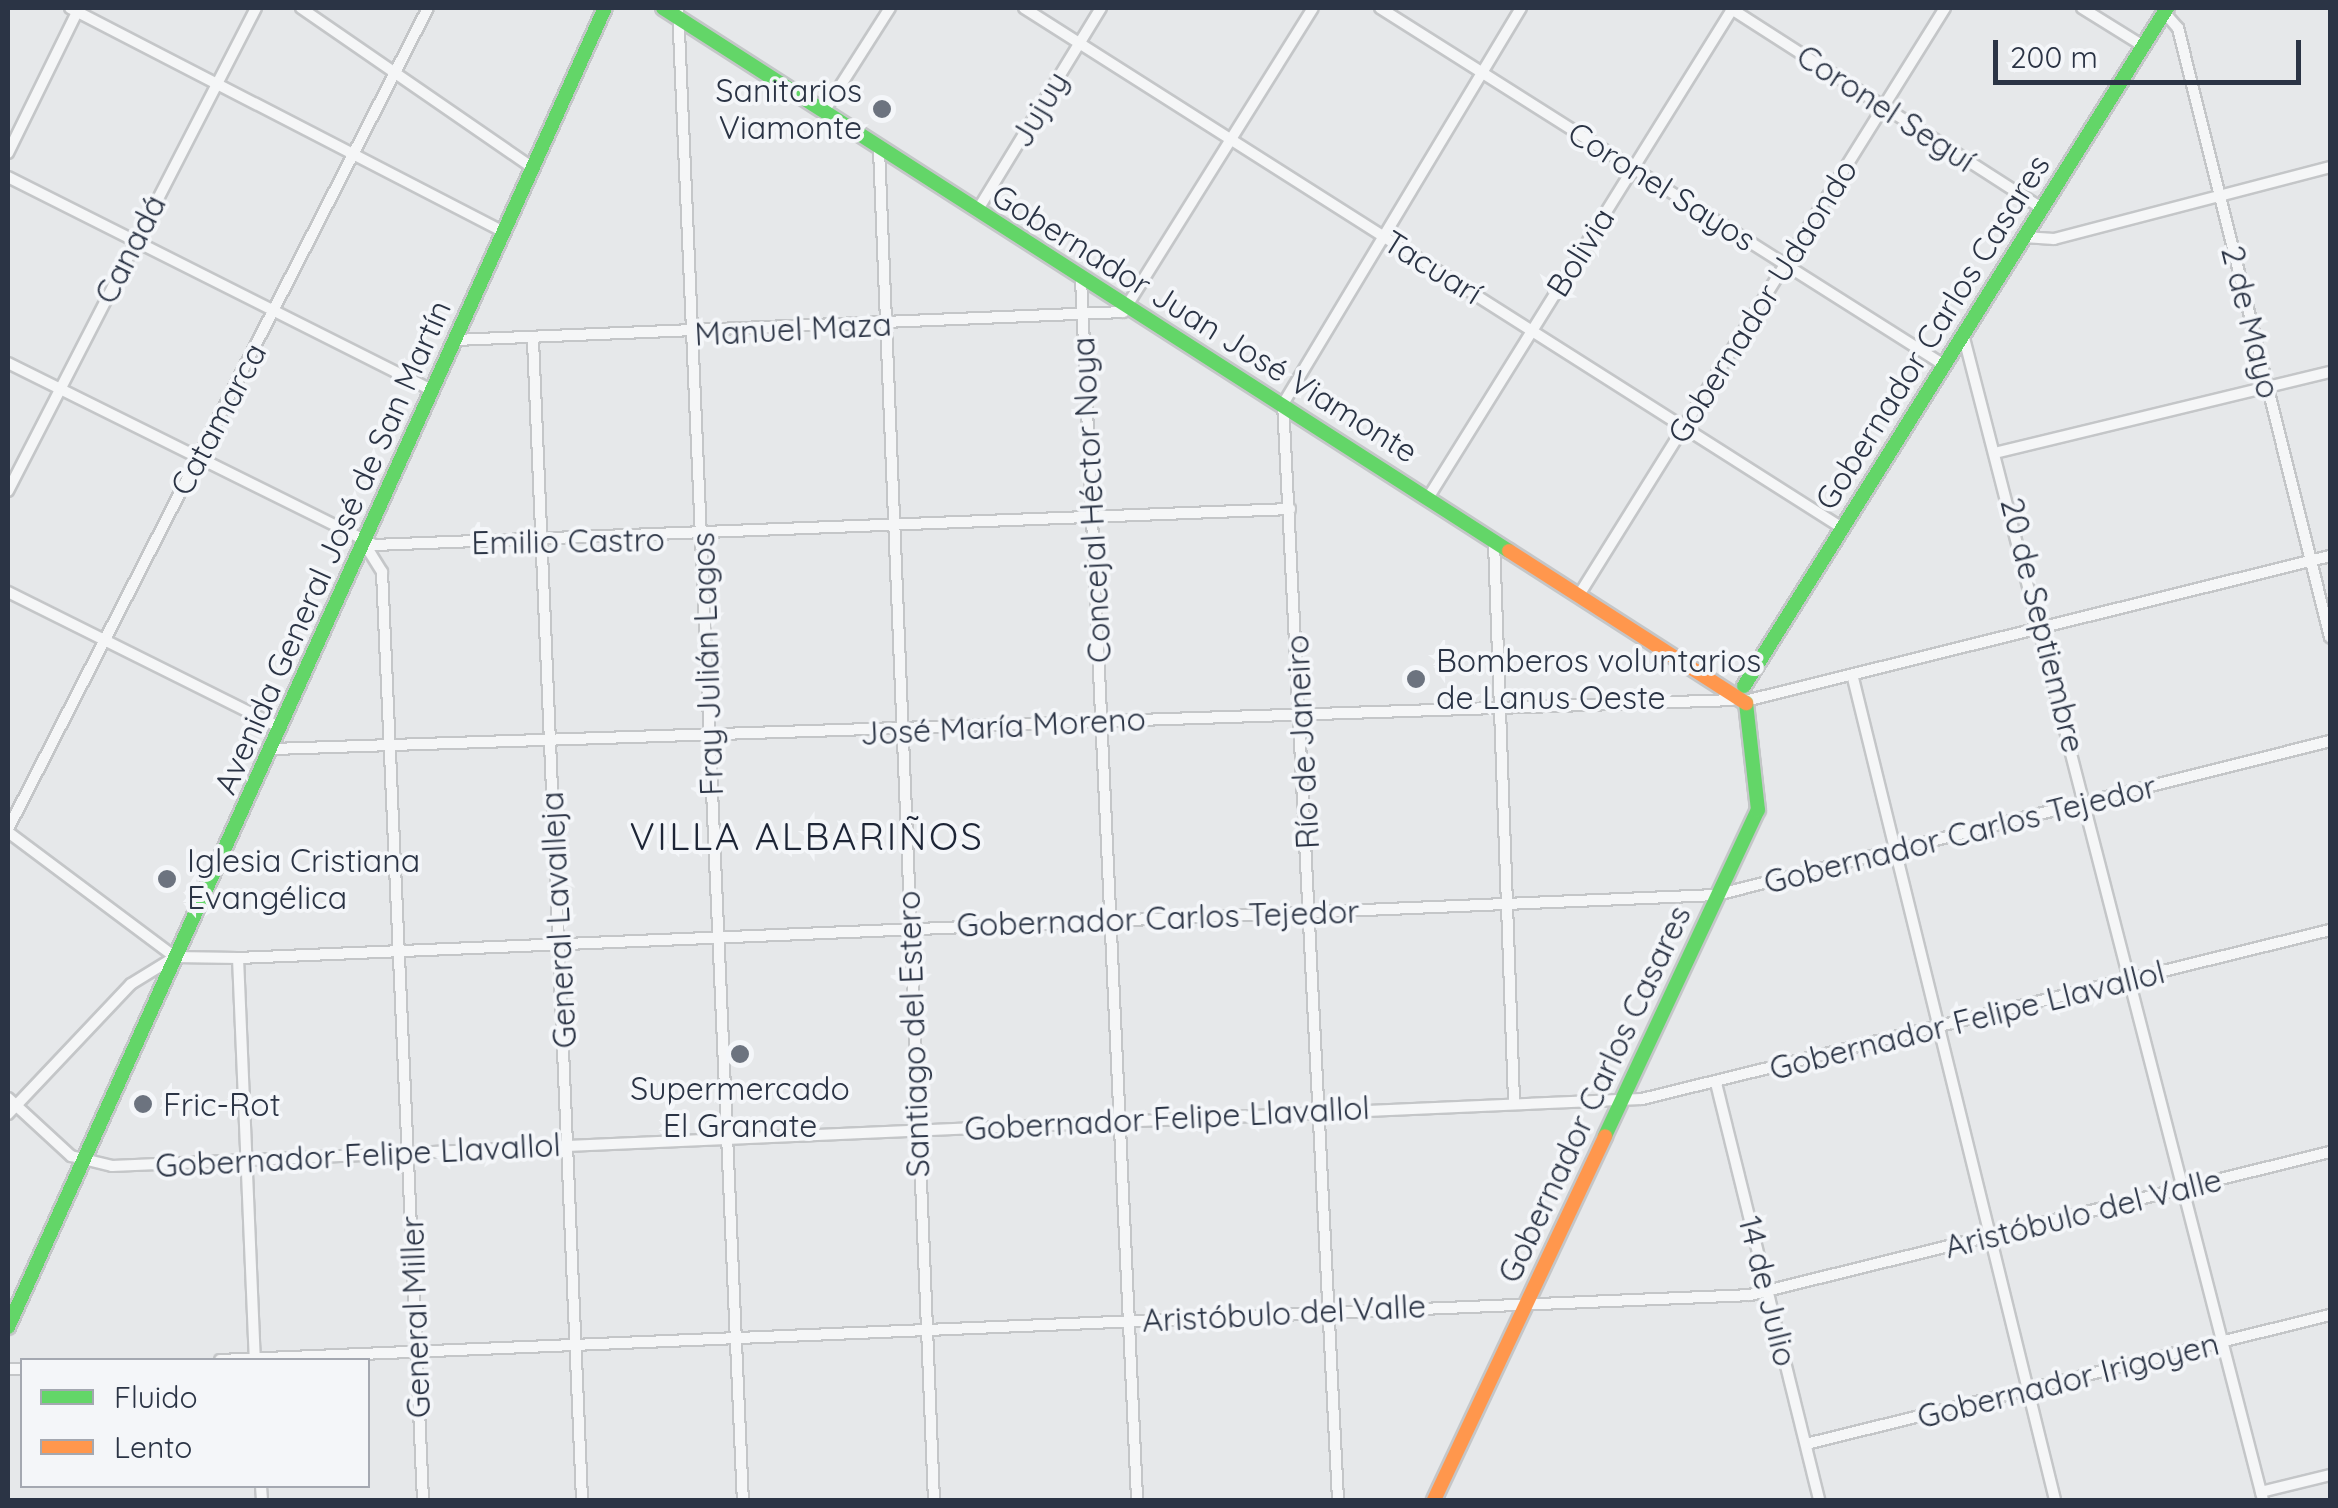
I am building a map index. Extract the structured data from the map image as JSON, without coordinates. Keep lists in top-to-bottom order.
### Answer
{
  "streets": {
    "street": [
      "Coronel Seguí",
      "Jujuy",
      "Coronel Sayos",
      "Canadá",
      "Bolivia",
      "Tacuarí",
      "Gobernador Udaondo",
      "2 de Mayo",
      "Gobernador Juan José Viamonte",
      "Manuel Maza",
      "Gobernador Carlos Casares",
      "Catamarca",
      "Concejal Héctor Noya",
      "Emilio Castro",
      "Avenida General José de San Martín",
      "20 de Septiembre",
      "Fray Julián Lagos",
      "José María Moreno",
      "Río de Janeiro",
      "Gobernador Carlos Tejedor",
      "General Lavalleja",
      "Gobernador Felipe Llavallol",
      "Santiago del Estero",
      "Aristóbulo del Valle",
      "14 de Julio",
      "General Miller",
      "Gobernador Irigoyen"
    ]
  },
  "crossings": [
    ["Coronel Seguí", "Bolivia"],
    ["Coronel Seguí", "Gobernador Udaondo"],
    ["Coronel Seguí", "Gobernador Carlos Casares"],
    ["Jujuy", "Tacuarí"],
    ["Jujuy", "Gobernador Juan José Viamonte"],
    ["Coronel Sayos", "Bolivia"],
    ["Coronel Sayos", "Gobernador Udaondo"],
    ["Coronel Sayos", "Gobernador Carlos Casares"],
    ["Canadá", "Emilio Castro"],
    ["Bolivia", "Tacuarí"],
    ["Bolivia", "Gobernador Juan José Viamonte"],
    ["Tacuarí", "Gobernador Udaondo"],
    ["Tacuarí", "Gobernador Carlos Casares"],
    ["Tacuarí", "Concejal Héctor Noya"],
    ["Gobernador Udaondo", "Gobernador Juan José Viamonte"],
    ["2 de Mayo", "Gobernador Carlos Casares"],
    ["2 de Mayo", "José María Moreno"],
    ["Gobernador Juan José Viamonte", "Manuel Maza"],
    ["Gobernador Juan José Viamonte", "Gobernador Carlos Casares"],
    ["Gobernador Juan José Viamonte", "Concejal Héctor Noya"],
    ["Gobernador Juan José Viamonte", "Fray Julián Lagos"],
    ["Gobernador Juan José Viamonte", "José María Moreno"],
    ["Gobernador Juan José Viamonte", "Río de Janeiro"],
    ["Gobernador Juan José Viamonte", "Santiago del Estero"],
    ["Manuel Maza", "Concejal Héctor Noya"],
    ["Manuel Maza", "Avenida General José de San Martín"],
    ["Manuel Maza", "Fray Julián Lagos"],
    ["Manuel Maza", "General Lavalleja"],
    ["Manuel Maza", "Santiago del Estero"],
    ["Gobernador Carlos Casares", "20 de Septiembre"],
    ["Gobernador Carlos Casares", "José María Moreno"],
    ["Gobernador Carlos Casares", "Gobernador Carlos Tejedor"],
    ["Gobernador Carlos Casares", "Gobernador Felipe Llavallol"],
    ["Gobernador Carlos Casares", "Aristóbulo del Valle"],
    ["Catamarca", "Emilio Castro"],
    ["Concejal Héctor Noya", "Emilio Castro"],
    ["Concejal Héctor Noya", "José María Moreno"],
    ["Concejal Héctor Noya", "Gobernador Carlos Tejedor"],
    ["Concejal Héctor Noya", "Gobernador Felipe Llavallol"],
    ["Concejal Héctor Noya", "Aristóbulo del Valle"],
    ["Emilio Castro", "Avenida General José de San Martín"],
    ["Emilio Castro", "Fray Julián Lagos"],
    ["Emilio Castro", "Río de Janeiro"],
    ["Emilio Castro", "General Lavalleja"],
    ["Emilio Castro", "Santiago del Estero"],
    ["Emilio Castro", "General Miller"],
    ["Avenida General José de San Martín", "José María Moreno"],
    ["Avenida General José de San Martín", "Gobernador Carlos Tejedor"],
    ["Avenida General José de San Martín", "Gobernador Felipe Llavallol"],
    ["Avenida General José de San Martín", "General Miller"],
    ["20 de Septiembre", "José María Moreno"],
    ["20 de Septiembre", "Gobernador Carlos Tejedor"],
    ["20 de Septiembre", "Gobernador Felipe Llavallol"],
    ["20 de Septiembre", "Aristóbulo del Valle"],
    ["20 de Septiembre", "Gobernador Irigoyen"],
    ["Fray Julián Lagos", "José María Moreno"],
    ["Fray Julián Lagos", "Gobernador Carlos Tejedor"],
    ["Fray Julián Lagos", "Gobernador Felipe Llavallol"],
    ["Fray Julián Lagos", "Aristóbulo del Valle"],
    ["José María Moreno", "Río de Janeiro"],
    ["José María Moreno", "General Lavalleja"],
    ["José María Moreno", "Santiago del Estero"],
    ["José María Moreno", "General Miller"],
    ["Río de Janeiro", "Gobernador Carlos Tejedor"],
    ["Río de Janeiro", "Gobernador Felipe Llavallol"],
    ["Río de Janeiro", "Aristóbulo del Valle"],
    ["Gobernador Carlos Tejedor", "General Lavalleja"],
    ["Gobernador Carlos Tejedor", "Santiago del Estero"],
    ["Gobernador Carlos Tejedor", "General Miller"],
    ["General Lavalleja", "Gobernador Felipe Llavallol"],
    ["General Lavalleja", "Aristóbulo del Valle"],
    ["Gobernador Felipe Llavallol", "Santiago del Estero"],
    ["Gobernador Felipe Llavallol", "14 de Julio"],
    ["Gobernador Felipe Llavallol", "General Miller"],
    ["Santiago del Estero", "Aristóbulo del Valle"],
    ["Aristóbulo del Valle", "14 de Julio"],
    ["Aristóbulo del Valle", "General Miller"],
    ["14 de Julio", "Gobernador Irigoyen"]
  ],
  "districts": ["VILLA ALBARIÑOS"],
  "places": [
    "Sanitarios Viamonte",
    "Bomberos voluntarios de Lanus Oeste",
    "Iglesia Cristiana Evangélica",
    "Supermercado El Granate",
    "Fric-Rot"
  ],
  "legend": ["Fluido", "Lento"],
  "scale_bar": "200 m"
}
